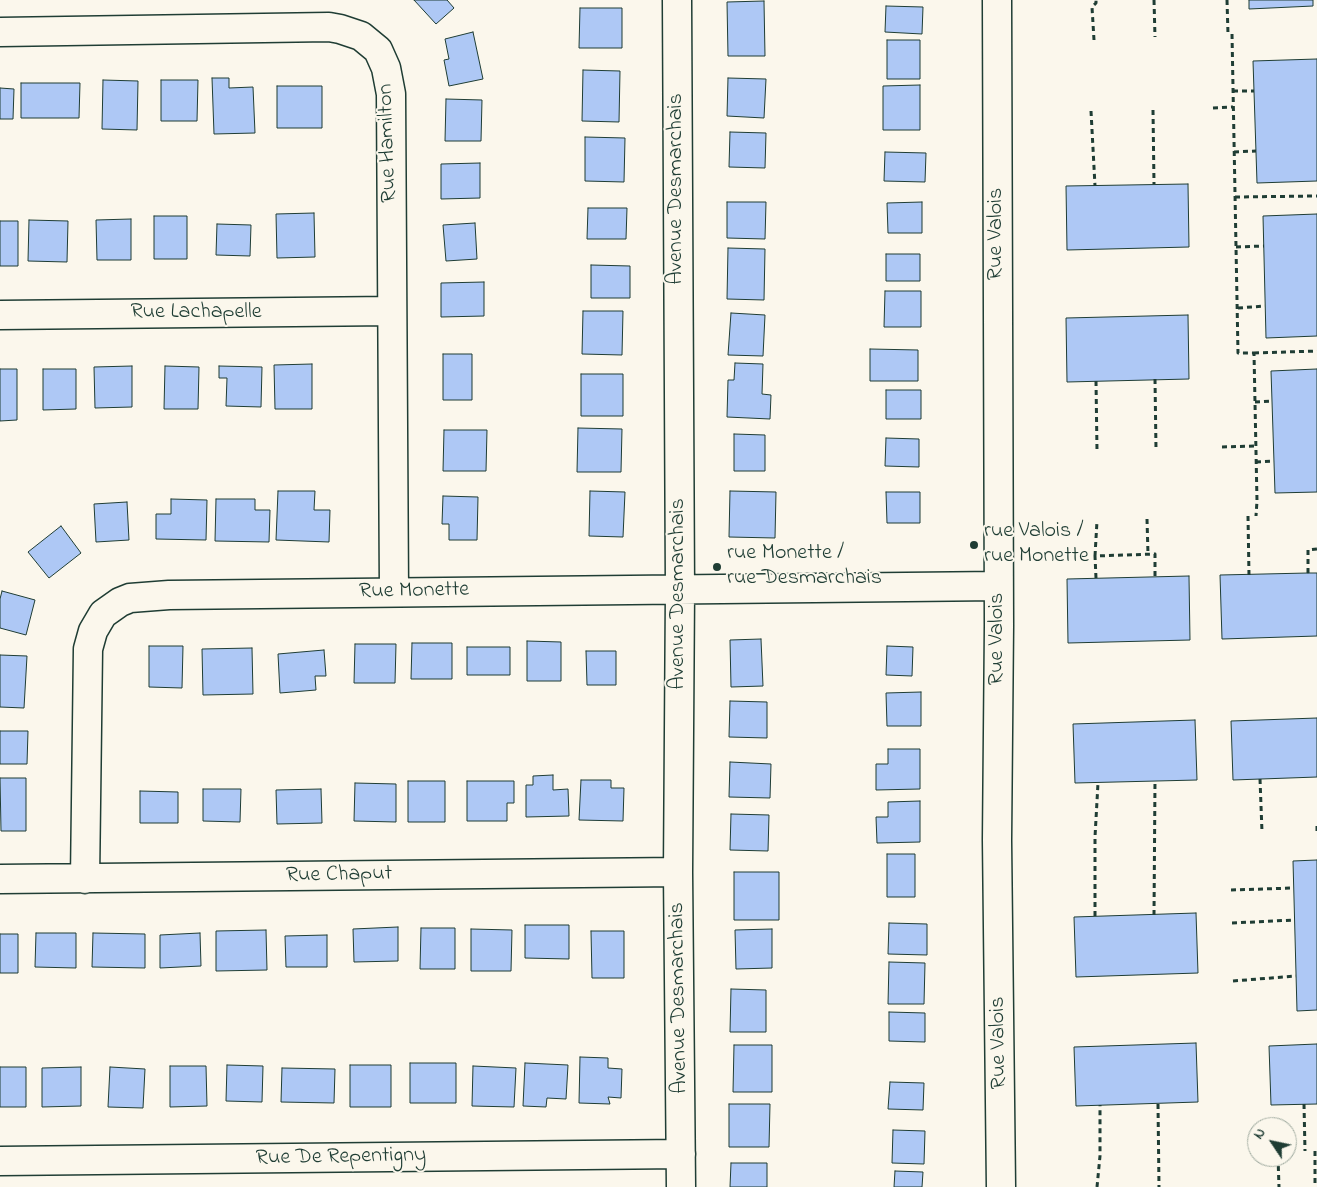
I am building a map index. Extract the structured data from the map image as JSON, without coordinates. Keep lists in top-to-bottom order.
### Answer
{
  "streets": {
    "street": [
      "Rue Hamilton",
      "Avenue Desmarchais",
      "Rue Valois",
      "Rue Lachapelle",
      "Rue Monette",
      "Rue Chaput",
      "Rue De Repentigny"
    ]
  },
  "crossings": [
    ["Rue Hamilton", "Rue Lachapelle"],
    ["Rue Hamilton", "Rue Monette"],
    ["Avenue Desmarchais", "Rue Monette"],
    ["Avenue Desmarchais", "Rue Chaput"],
    ["Avenue Desmarchais", "Rue De Repentigny"],
    ["Rue Valois", "Rue Monette"],
    ["Rue Monette", "Rue Chaput"]
  ],
  "places": ["rue Valois / rue Monette", "rue Monette / rue Desmarchais"],
  "north": "top left"
}
